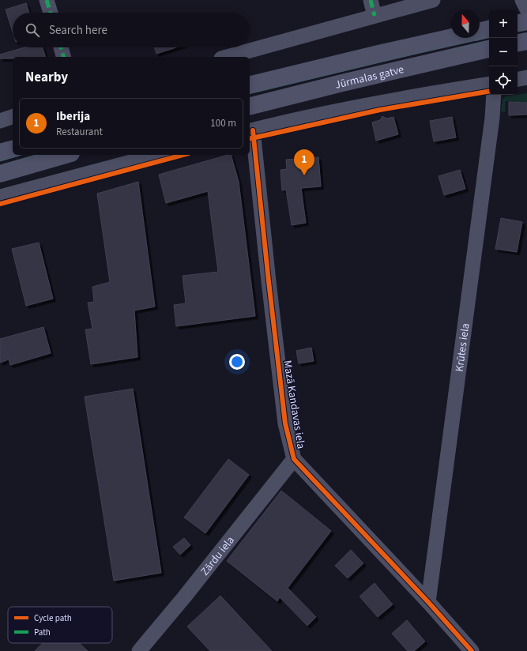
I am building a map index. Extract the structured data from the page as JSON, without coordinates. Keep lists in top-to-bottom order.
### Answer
{
  "streets": {
    "main road": ["Jūrmalas gatve"],
    "street": ["Krūtes iela", "Mazā Kandavas iela", "Zārdu iela"]
  },
  "crossings": [
    ["Krūtes iela", "Mazā Kandavas iela"],
    ["Mazā Kandavas iela", "Zārdu iela"]
  ],
  "legend": ["Cycle path", "Path"],
  "north": "top",
  "page": {
    "map_buttons": ["+", "−"],
    "search": "Search here",
    "heading": "Nearby",
    "list": [
      {
        "mark": "1",
        "name": "Iberija",
        "note": "Restaurant",
        "value": "100 m"
      }
    ],
    "pins": "1"
  }
}
